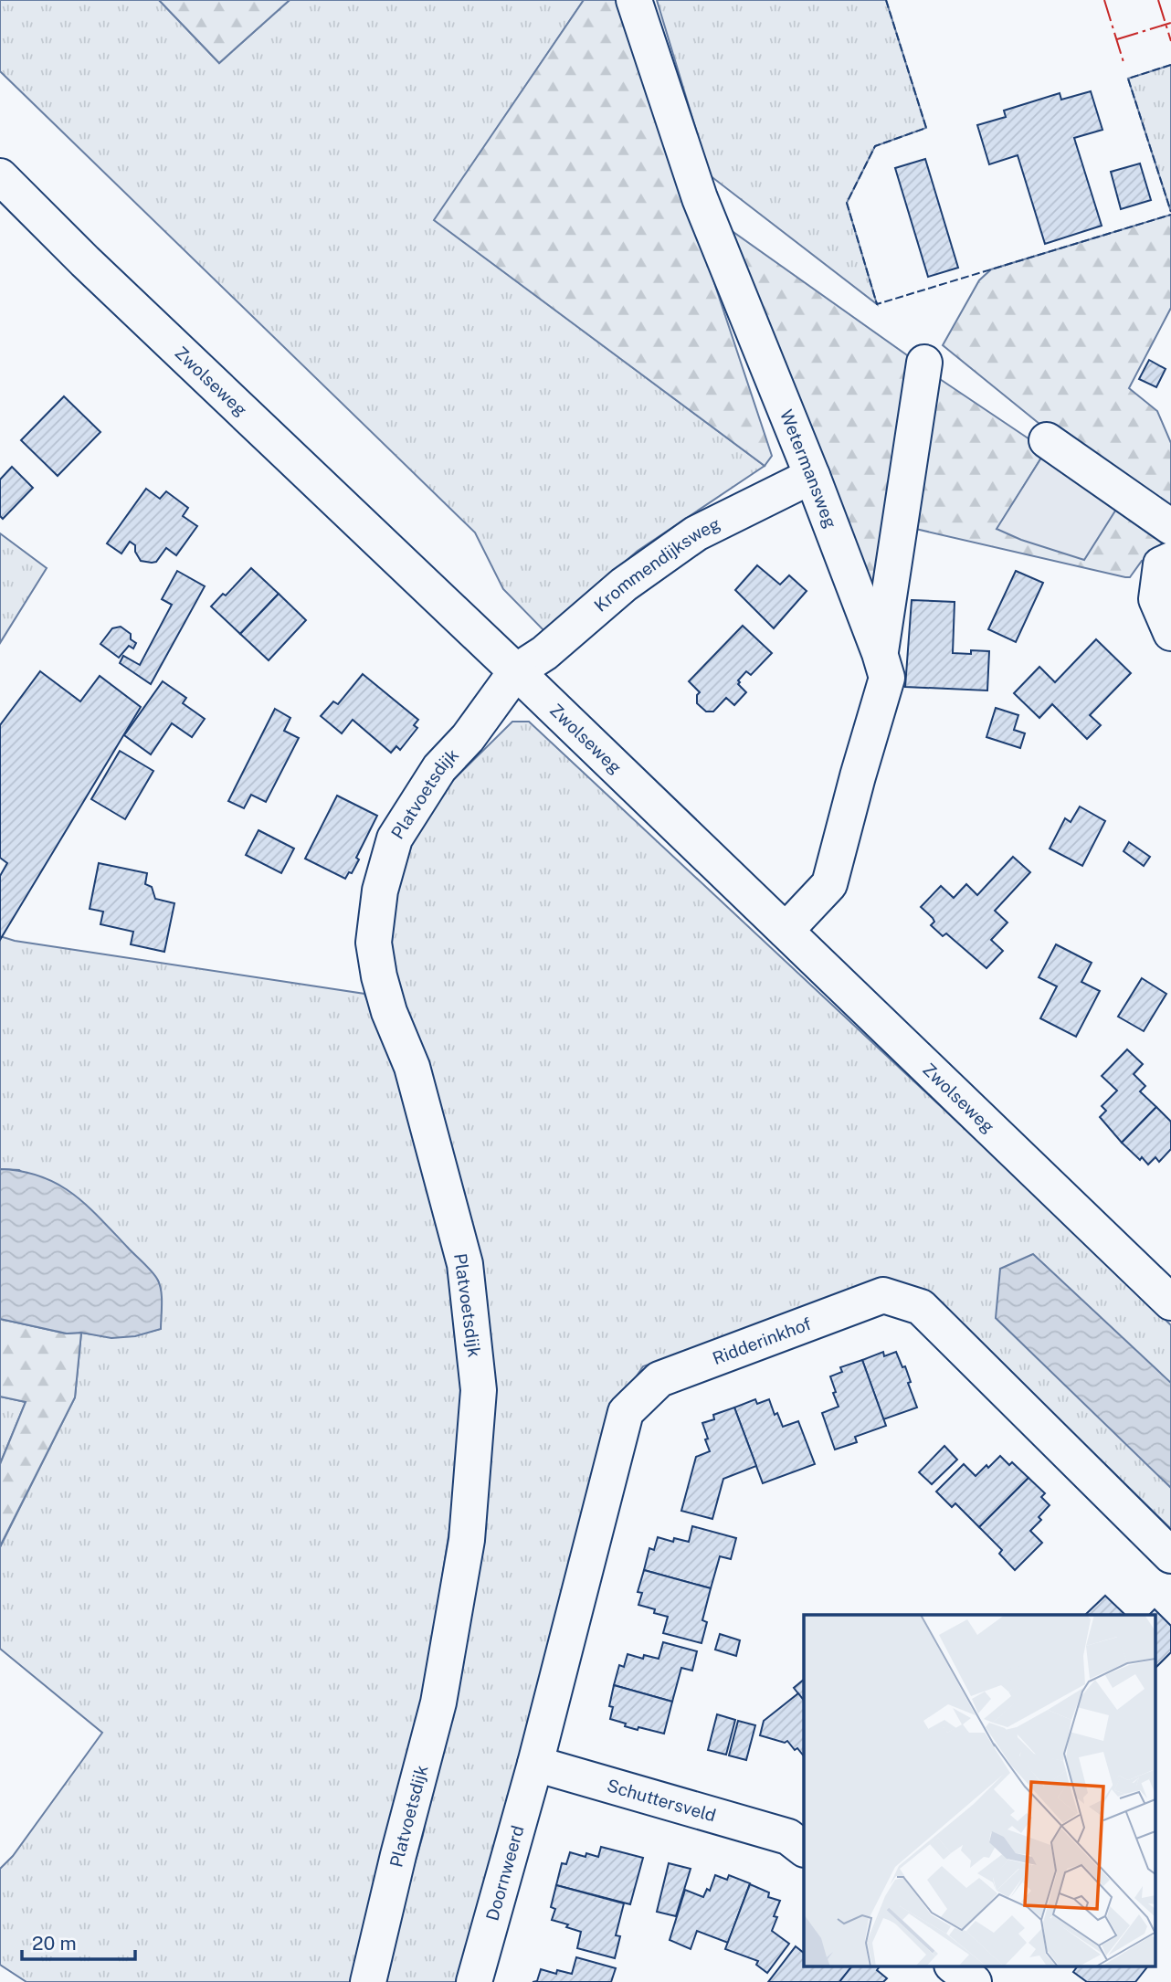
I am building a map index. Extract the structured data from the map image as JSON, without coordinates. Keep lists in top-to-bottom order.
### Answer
{
  "streets": {
    "street": [
      "Zwolseweg",
      "Wetermansweg",
      "Krommendijksweg",
      "Platvoetsdijk",
      "Ridderinkhof",
      "Schuttersveld",
      "Doornweerd"
    ]
  },
  "crossings": [
    ["Zwolseweg", "Wetermansweg"],
    ["Zwolseweg", "Krommendijksweg"],
    ["Zwolseweg", "Platvoetsdijk"],
    ["Wetermansweg", "Krommendijksweg"],
    ["Krommendijksweg", "Platvoetsdijk"],
    ["Ridderinkhof", "Schuttersveld"],
    ["Ridderinkhof", "Doornweerd"],
    ["Schuttersveld", "Doornweerd"]
  ],
  "scale_bar": "20 m"
}
